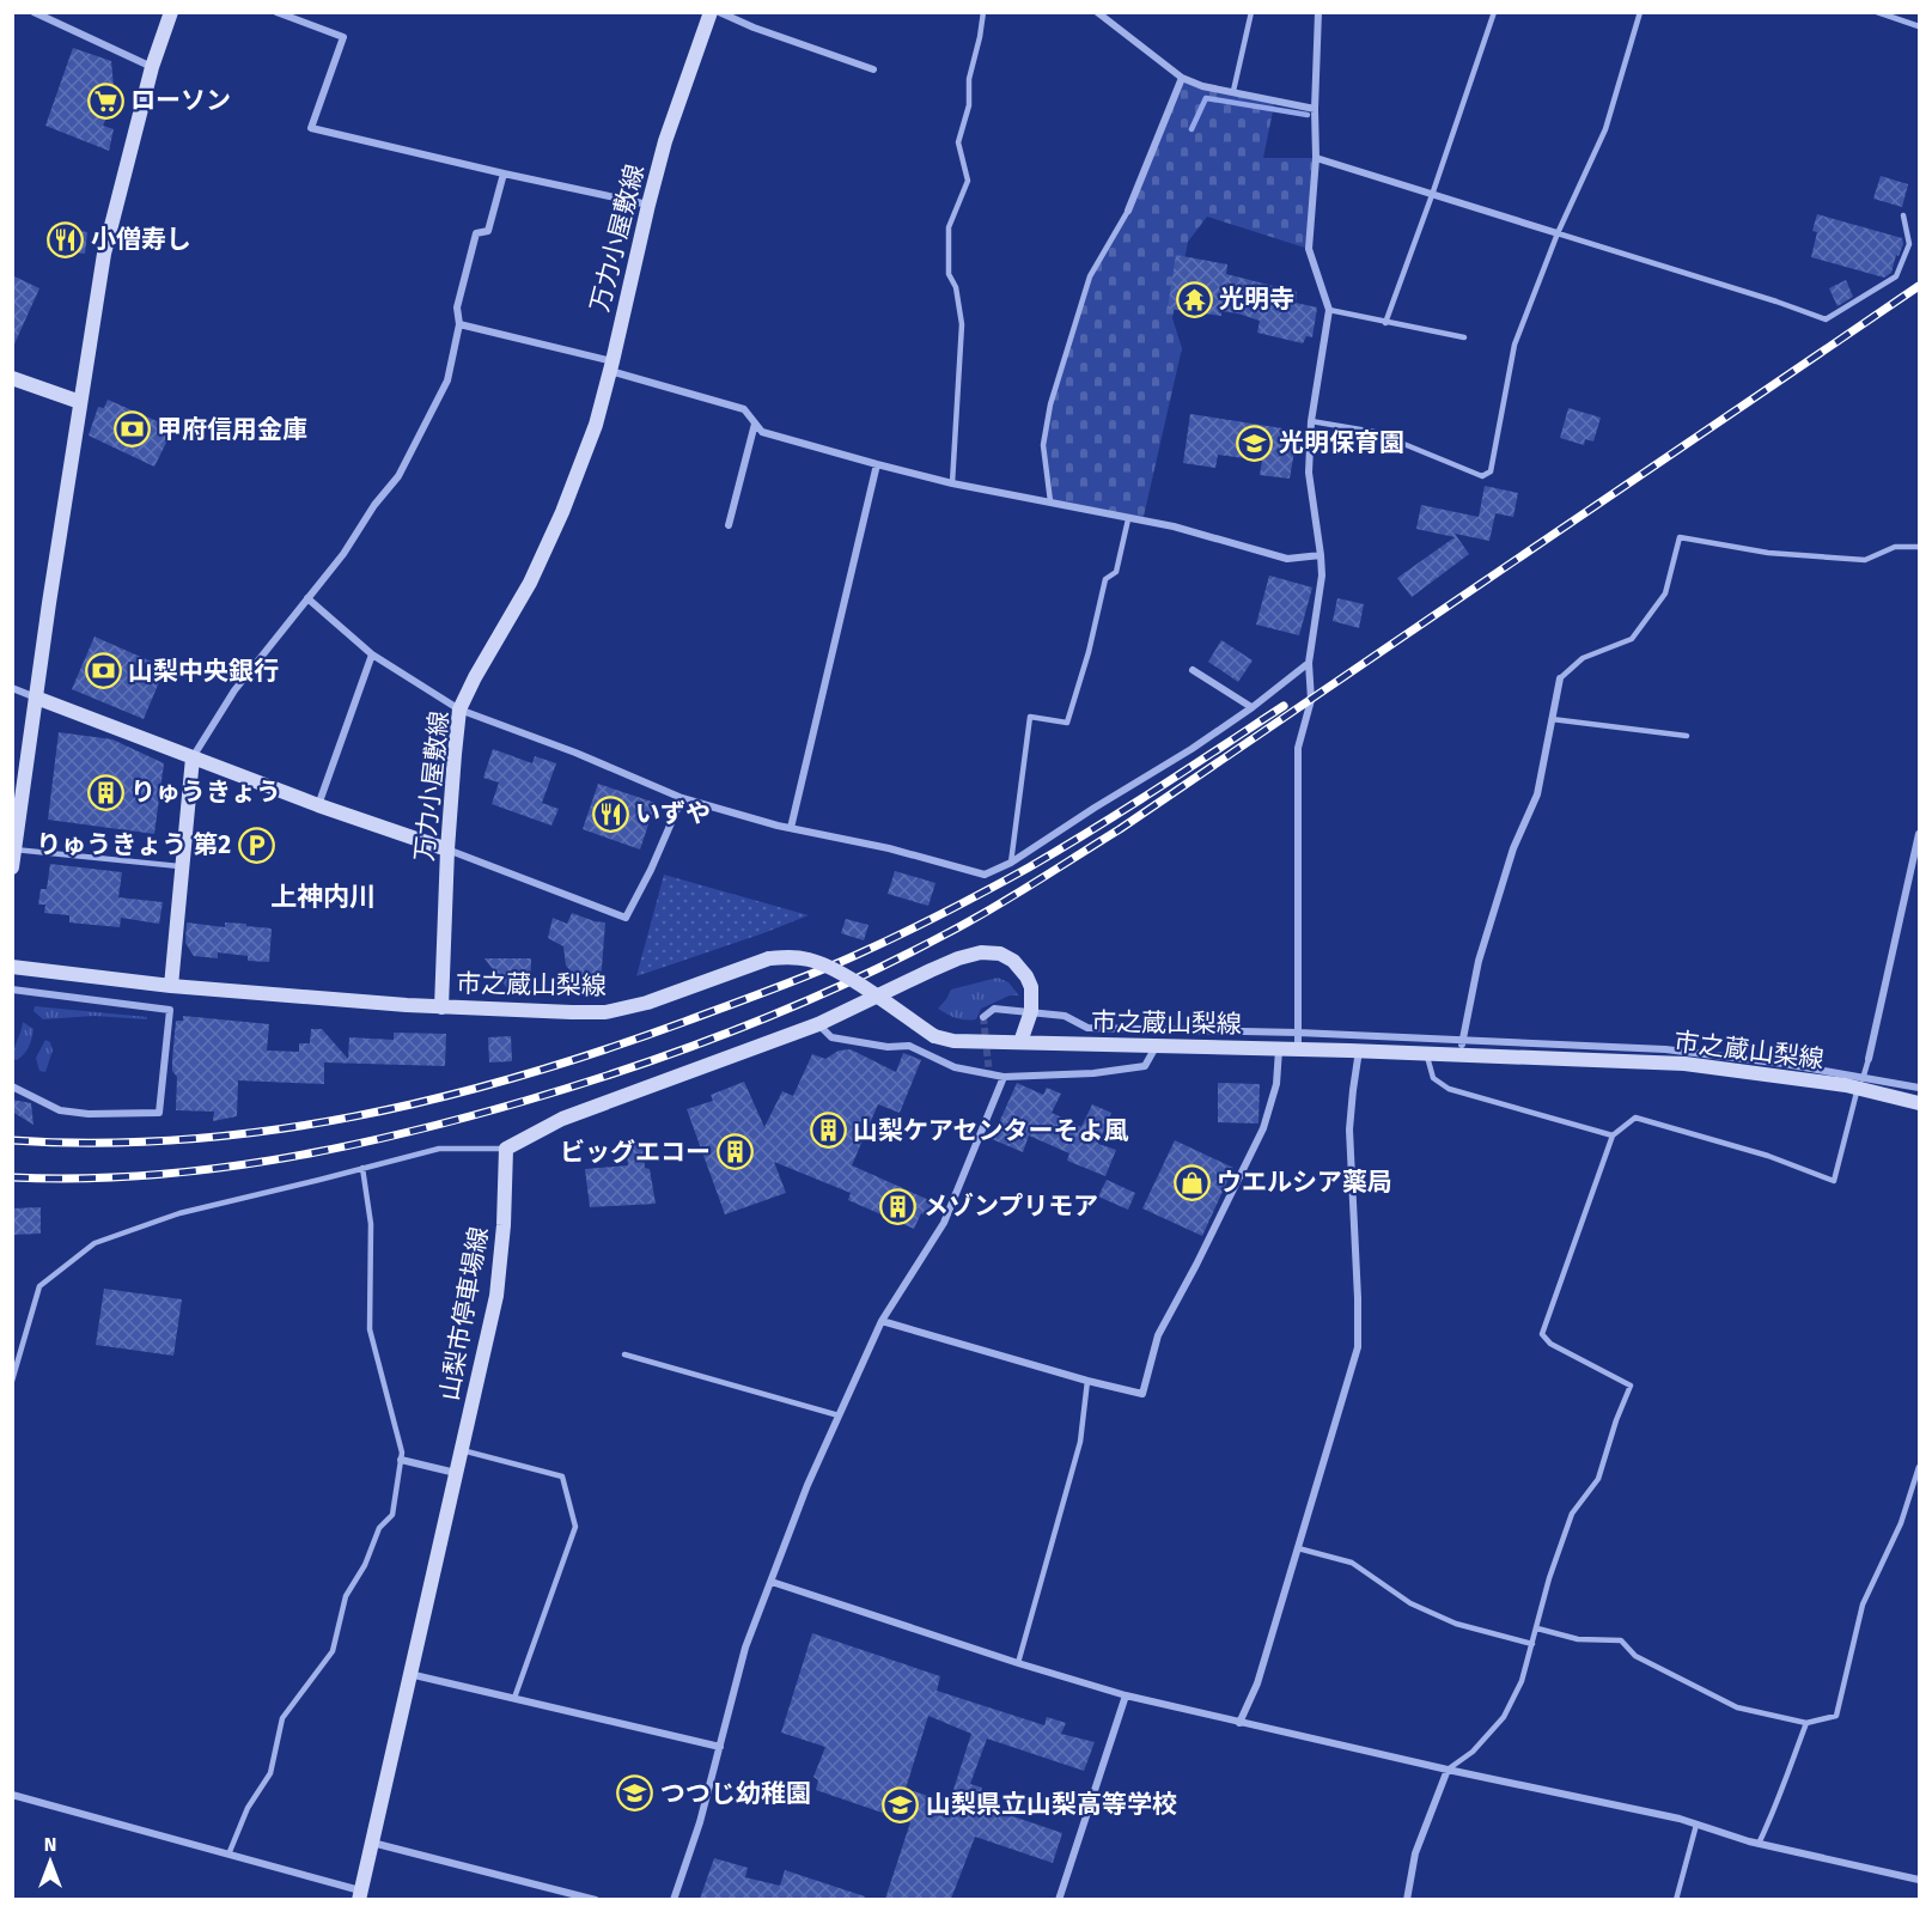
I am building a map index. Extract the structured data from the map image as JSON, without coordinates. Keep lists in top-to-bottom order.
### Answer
{
  "streets": {
    "main road": ["万力小屋敷線", "市之蔵山梨線", "山梨市停車場線"]
  },
  "crossings": [
    ["万力小屋敷線", "市之蔵山梨線"]
  ],
  "districts": ["上神内川"],
  "places": {
    "supermarket": ["ローソン"],
    "restaurant": ["小僧寿し", "いずや"],
    "temple": ["光明寺"],
    "bank": ["甲府信用金庫", "山梨中央銀行"],
    "school or university": ["光明保育園", "つつじ幼稚園", "山梨県立山梨高等学校"],
    "building": [
      "りゅうきょう",
      "山梨ケアセンターそよ風",
      "ビッグエコー",
      "メゾンプリモア"
    ],
    "parking": ["りゅうきょう 第2"],
    "shop": ["ウエルシア薬局"]
  },
  "north": "top"
}
